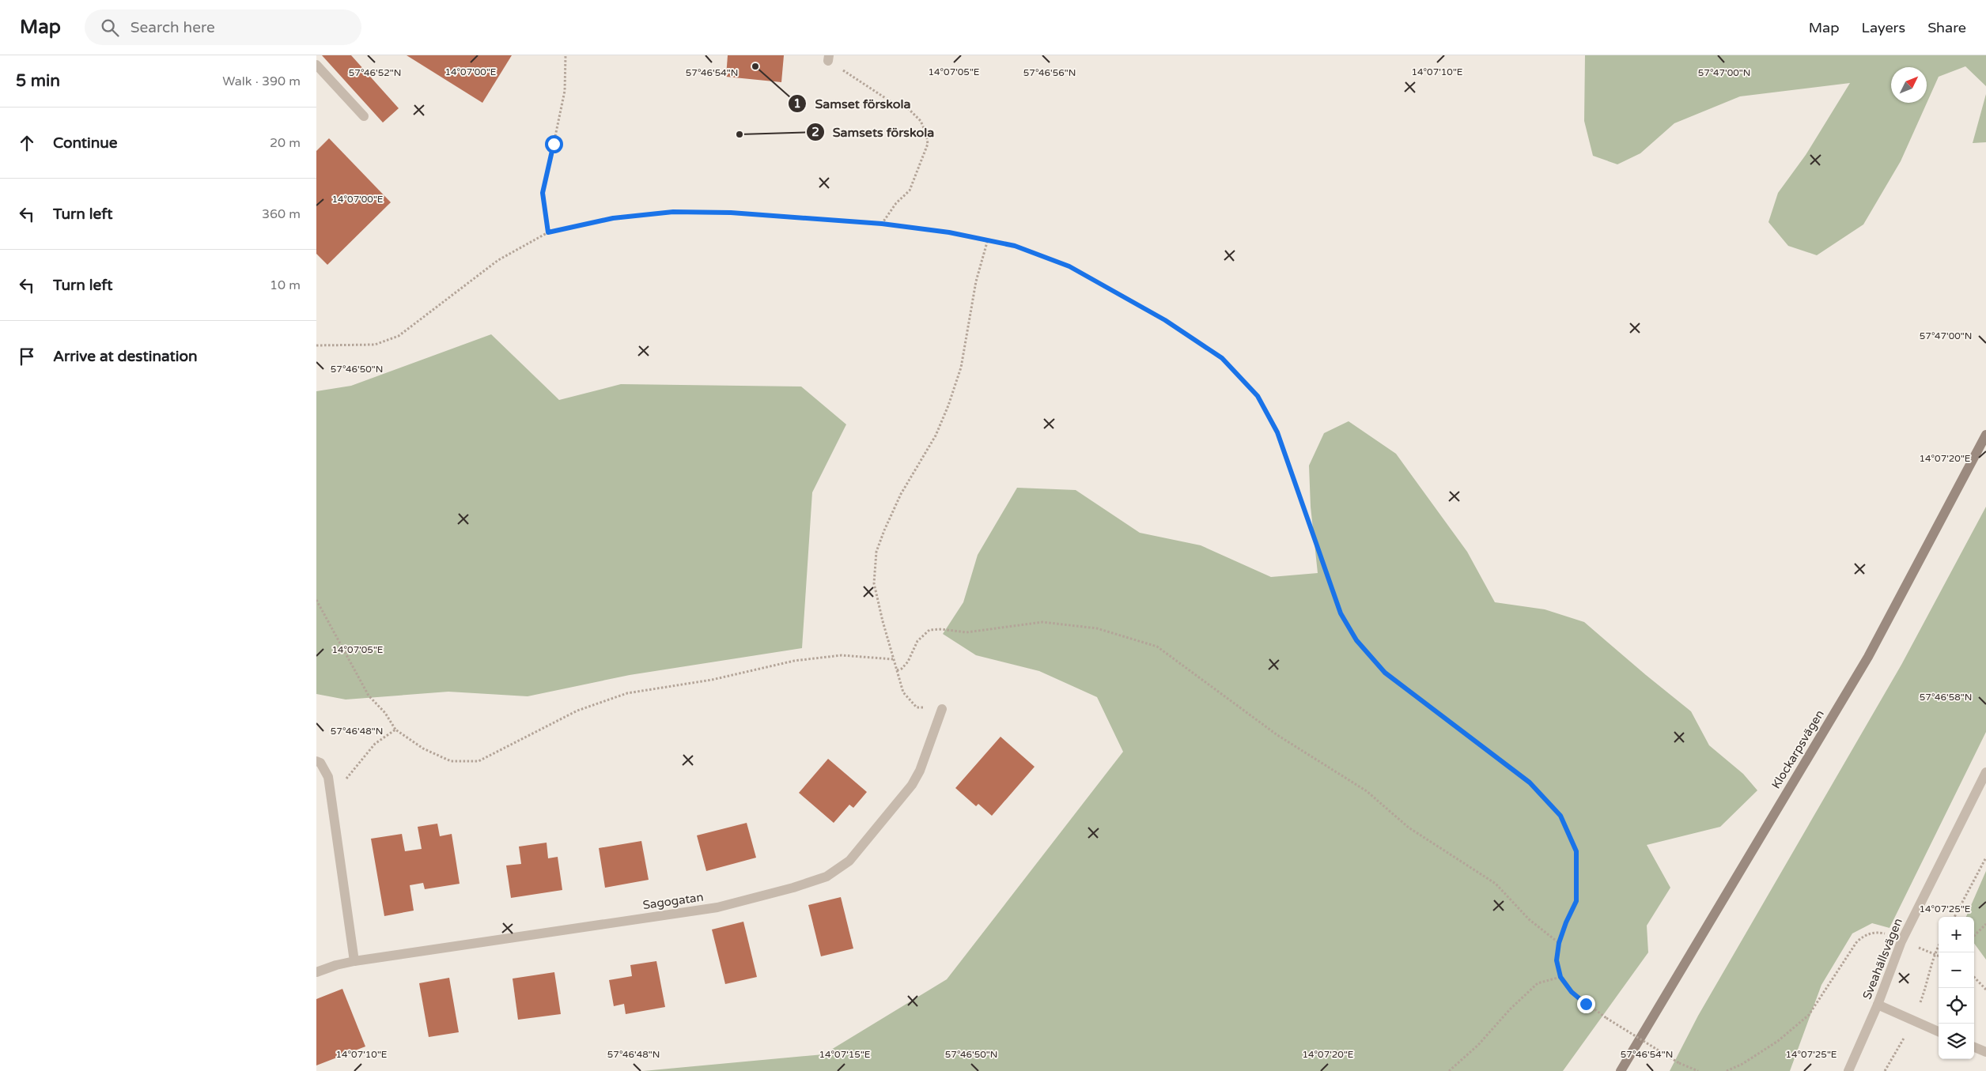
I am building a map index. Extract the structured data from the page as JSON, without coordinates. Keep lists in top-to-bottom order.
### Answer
{
  "streets": {
    "street": ["Klockarpsvägen", "Sagogatan", "Sveahällsvägen"]
  },
  "places": ["Samset förskola", "Samsets förskola"],
  "north": "top right",
  "page": {
    "header": "Map",
    "search": "Search here",
    "nav": ["Map", "Layers", "Share"],
    "heading": ["5 min", "Walk · 390 m"],
    "list": [
      ["Continue", "20 m"],
      ["Turn left", "360 m"],
      ["Turn left", "10 m"],
      "Arrive at destination"
    ],
    "map_buttons": ["+", "−"]
  },
  "coordinates": [
    "14°07'00\"E",
    "14°07'05\"E",
    "14°07'10\"E",
    "57°46'52\"N",
    "57°46'54\"N",
    "57°46'56\"N",
    "57°47'00\"N",
    "57°46'50\"N",
    "14°07'20\"E",
    "57°46'58\"N",
    "57°46'48\"N",
    "14°07'25\"E",
    "14°07'15\"E"
  ]
}
